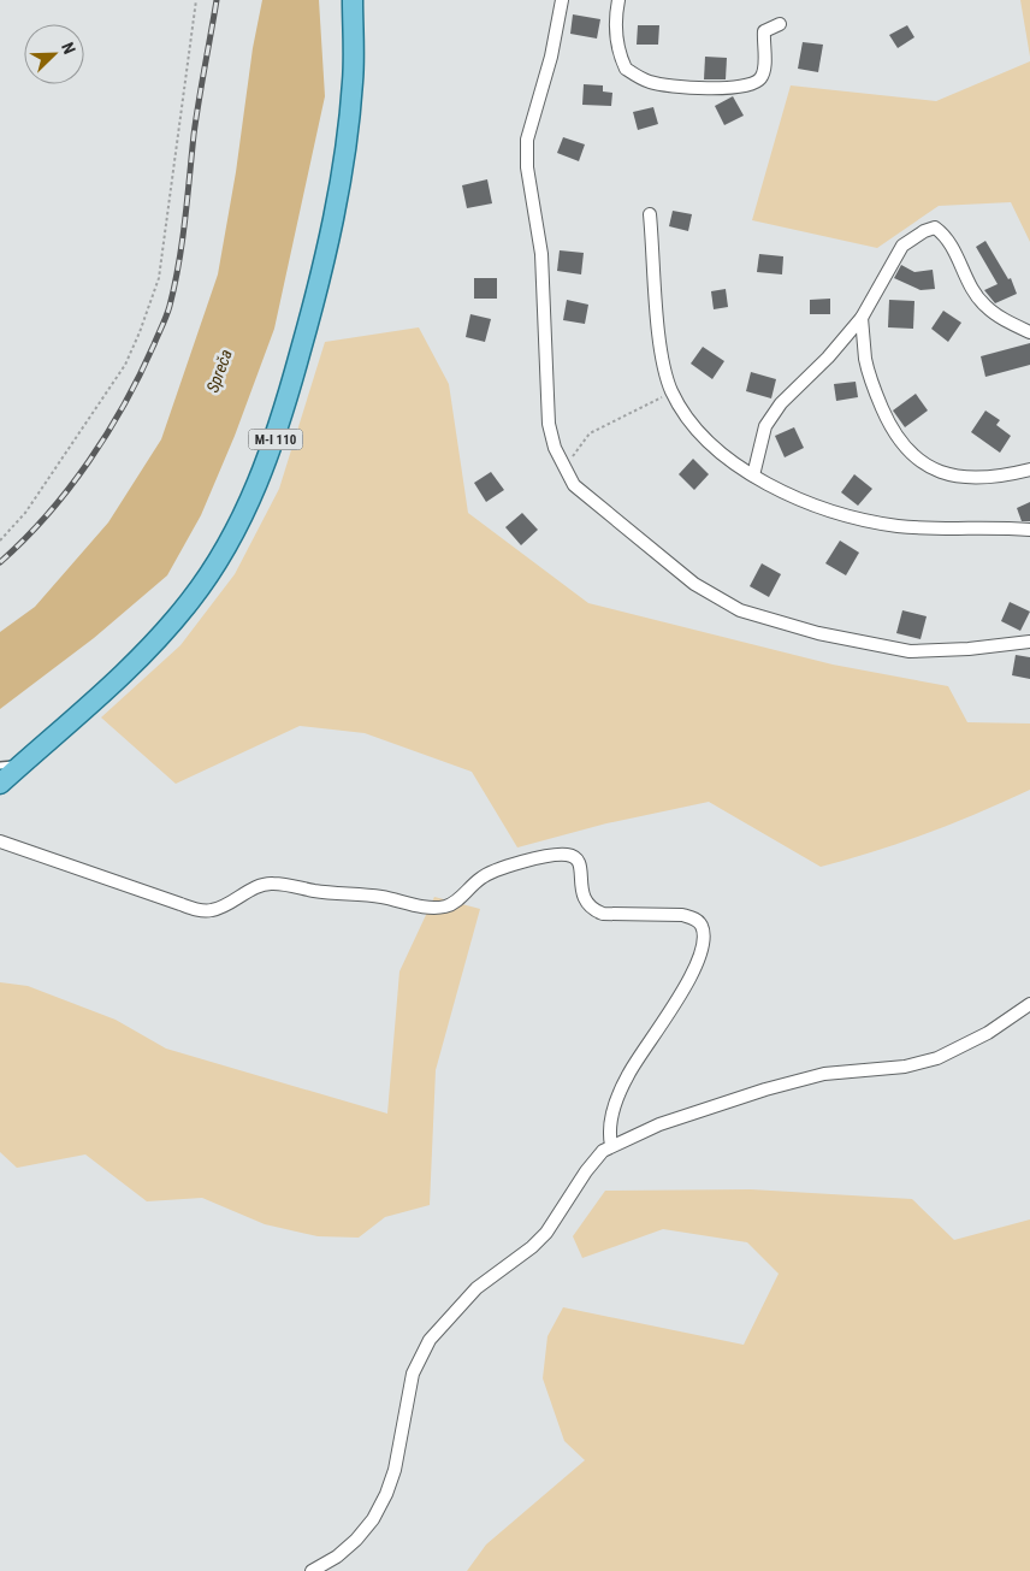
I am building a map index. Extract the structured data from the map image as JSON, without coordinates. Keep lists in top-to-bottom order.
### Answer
{
  "streets": {
    "main road": ["M-I 110"]
  },
  "water": ["Spreča"],
  "north": "top right"
}
